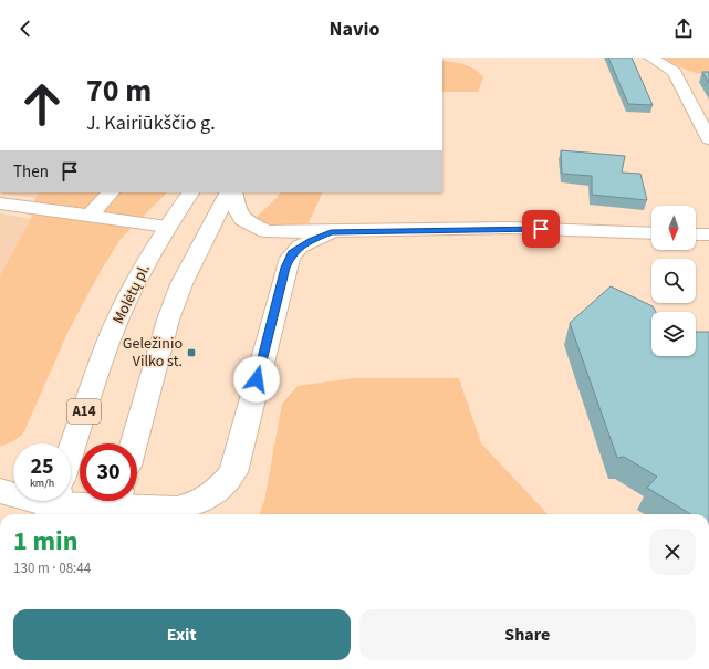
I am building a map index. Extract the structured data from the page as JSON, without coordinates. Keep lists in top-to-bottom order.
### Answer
{
  "streets": {
    "main road": ["Molėtų pl.", "A14"]
  },
  "places": {
    "transit": ["Geležinio Vilko st."]
  },
  "north": "bottom",
  "page": {
    "header": "Navio",
    "turn": ["70 m", "J. Kairiūkščio g."],
    "then": "Then",
    "speed": "25 km/h",
    "limit": "30",
    "heading": ["1 min", "130 m · 08:44"],
    "buttons": ["Exit", "Share"]
  }
}
